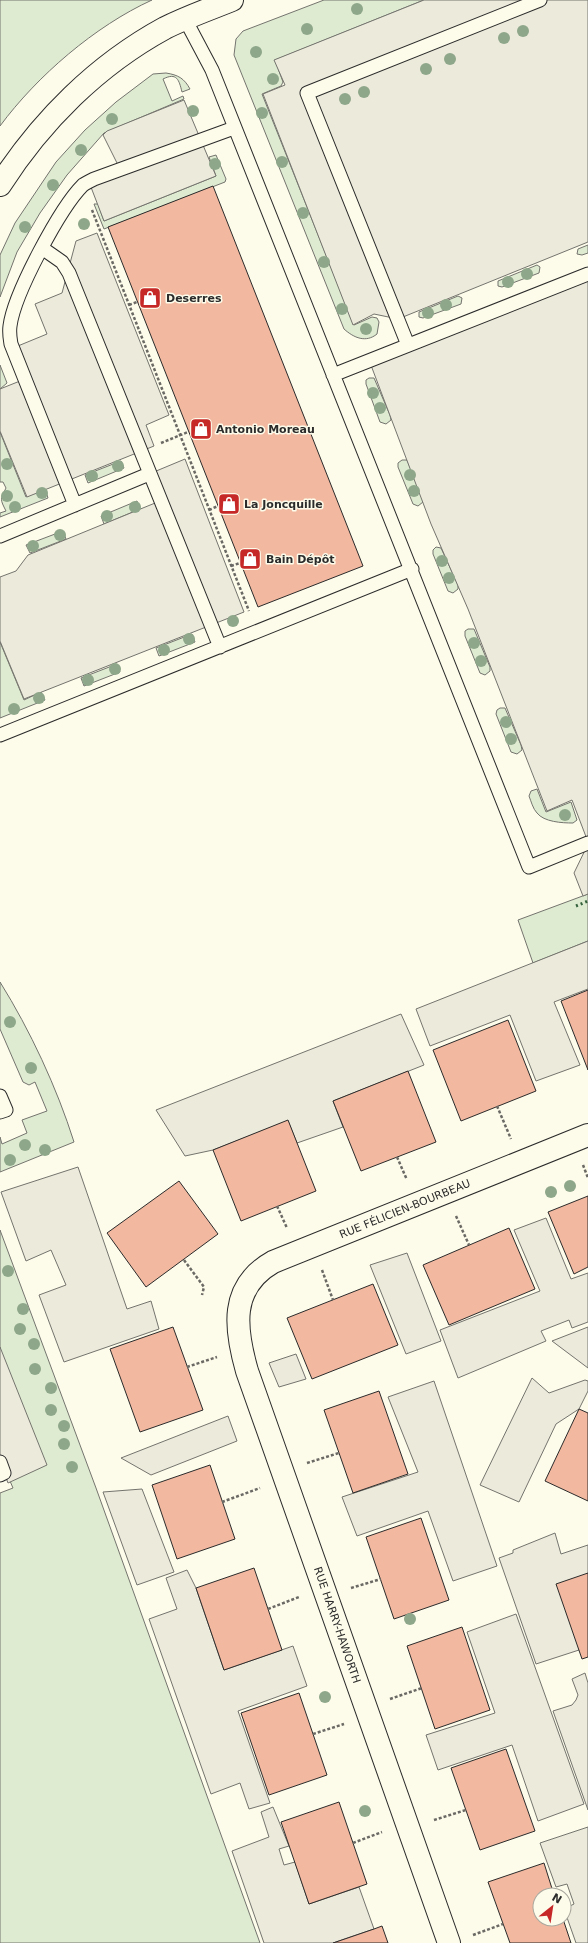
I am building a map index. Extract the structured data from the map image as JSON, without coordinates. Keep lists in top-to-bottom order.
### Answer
{
  "streets": {
    "street": ["RUE FÉLICIEN-BOURBEAU", "RUE HARRY-HAWORTH"]
  },
  "crossings": [
    ["RUE FÉLICIEN-BOURBEAU", "RUE HARRY-HAWORTH"]
  ],
  "places": {
    "shop": [
      "Deserres",
      "Antonio Moreau",
      "La Joncquille",
      "Bain Dépôt"
    ]
  },
  "north": "top right"
}
